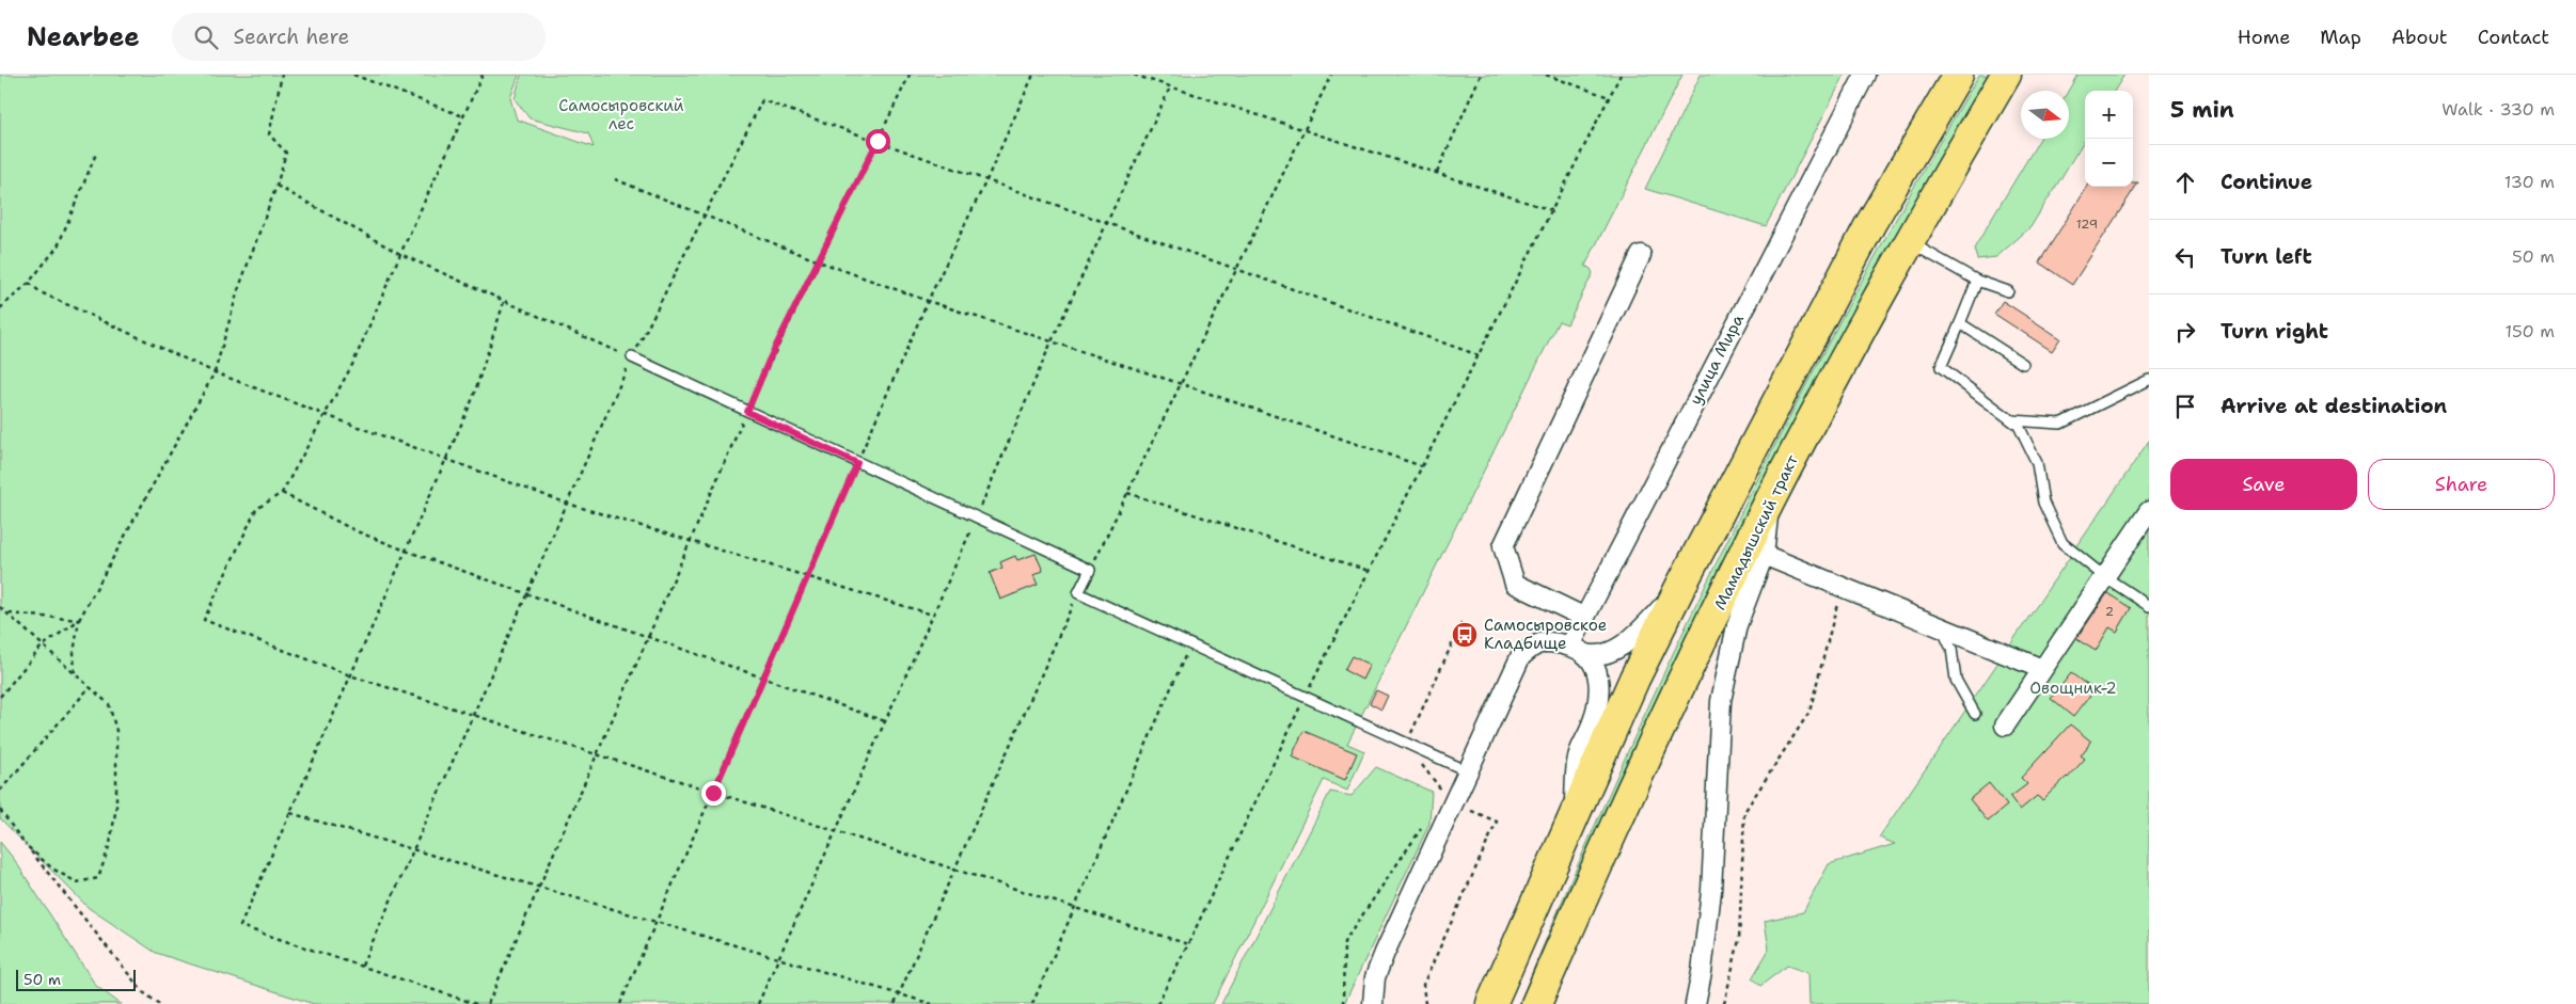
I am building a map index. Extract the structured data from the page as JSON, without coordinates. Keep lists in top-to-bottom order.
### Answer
{
  "streets": {
    "main road": ["Мамадышский тракт"],
    "street": ["улица Мира"]
  },
  "parks": ["Самосыровский лес", "Овощник-2"],
  "places": {
    "bus stop": ["Самосыровское Кладбище"]
  },
  "house_numbers": ["129", "2"],
  "scale_bar": "50 m",
  "north": "right",
  "page": {
    "header": "Nearbee",
    "search": "Search here",
    "nav": [
      "Home",
      "Map",
      "About",
      "Contact"
    ],
    "heading": ["5 min", "Walk · 330 m"],
    "map_buttons": ["+", "−"],
    "list": [
      ["Continue", "130 m"],
      ["Turn left", "50 m"],
      ["Turn right", "150 m"],
      "Arrive at destination"
    ],
    "buttons": ["Save", "Share"],
    "scale": "50 m"
  }
}
